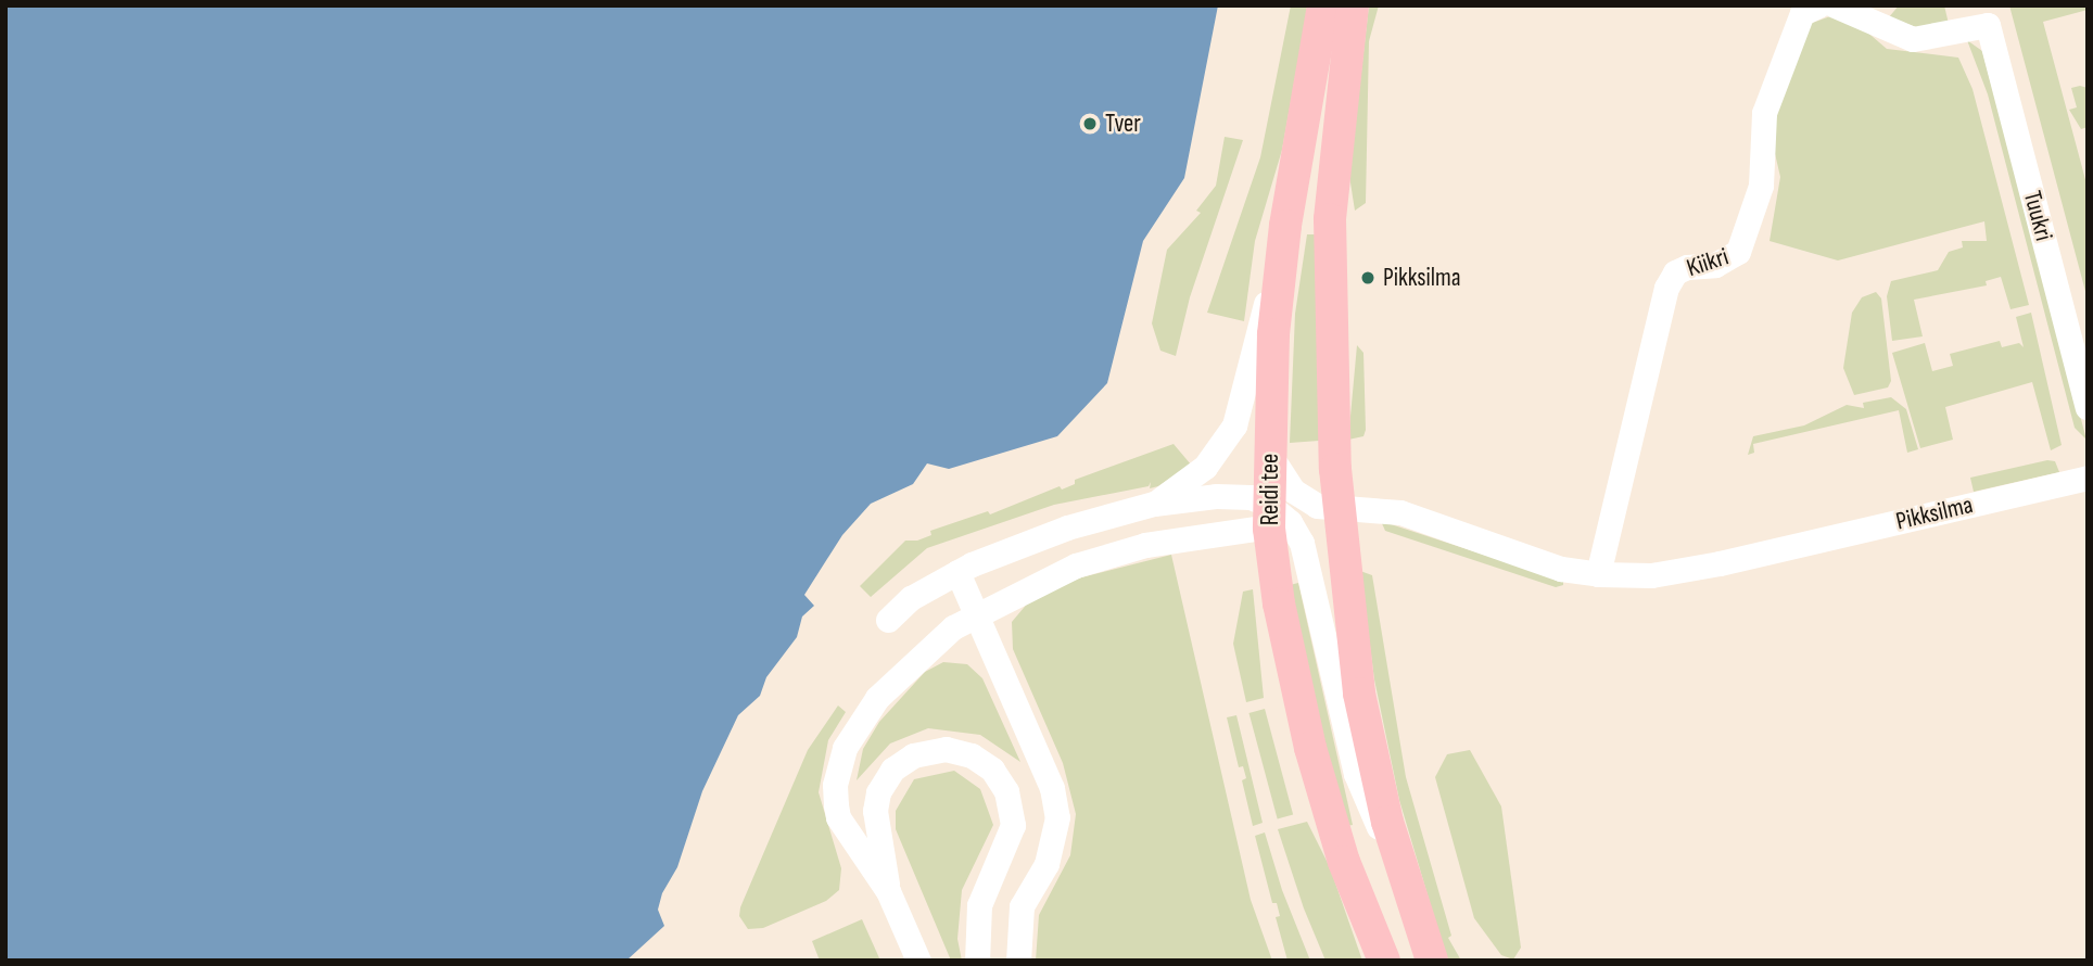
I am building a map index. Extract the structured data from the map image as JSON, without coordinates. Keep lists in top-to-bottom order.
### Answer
{
  "streets": {
    "main road": ["Reidi tee"],
    "street": ["Tuukri", "Kiikri", "Pikksilma"]
  },
  "crossings": [
    ["Kiikri", "Pikksilma"]
  ],
  "places": ["Tver", "Pikksilma"]
}
